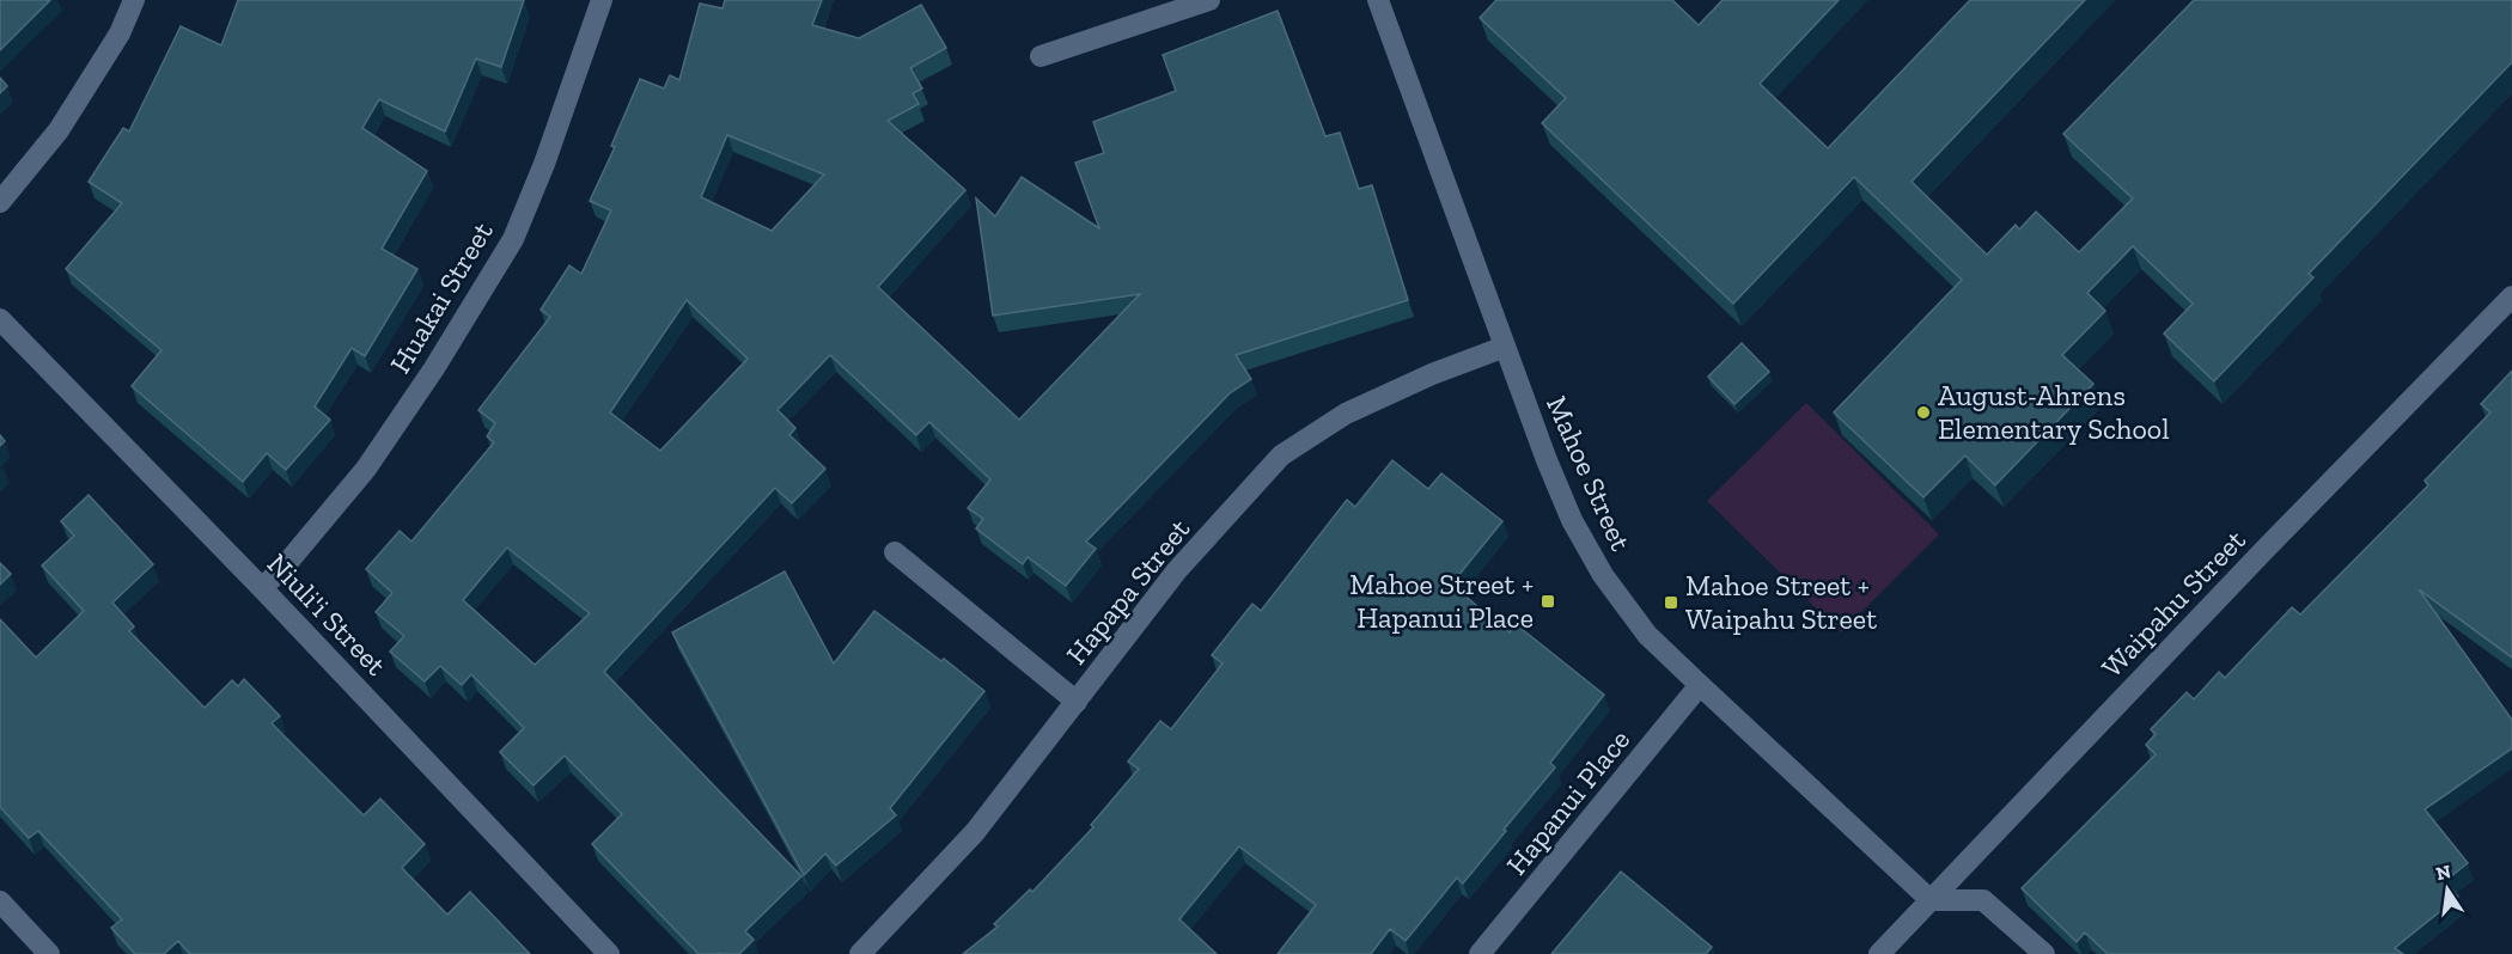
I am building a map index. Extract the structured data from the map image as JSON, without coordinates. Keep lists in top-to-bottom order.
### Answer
{
  "streets": {
    "street": [
      "Huakai Street",
      "Mahoe Street",
      "Hapapa Street",
      "Waipahu Street",
      "Niuli'i Street",
      "Hapanui Place"
    ]
  },
  "crossings": [
    ["Huakai Street", "Niuli'i Street"],
    ["Mahoe Street", "Hapapa Street"],
    ["Mahoe Street", "Waipahu Street"],
    ["Mahoe Street", "Hapanui Place"]
  ],
  "places": {
    "other": ["August-Ahrens Elementary School"],
    "transit": ["Mahoe Street + Hapanui Place", "Mahoe Street + Waipahu Street"]
  },
  "north": "top"
}
